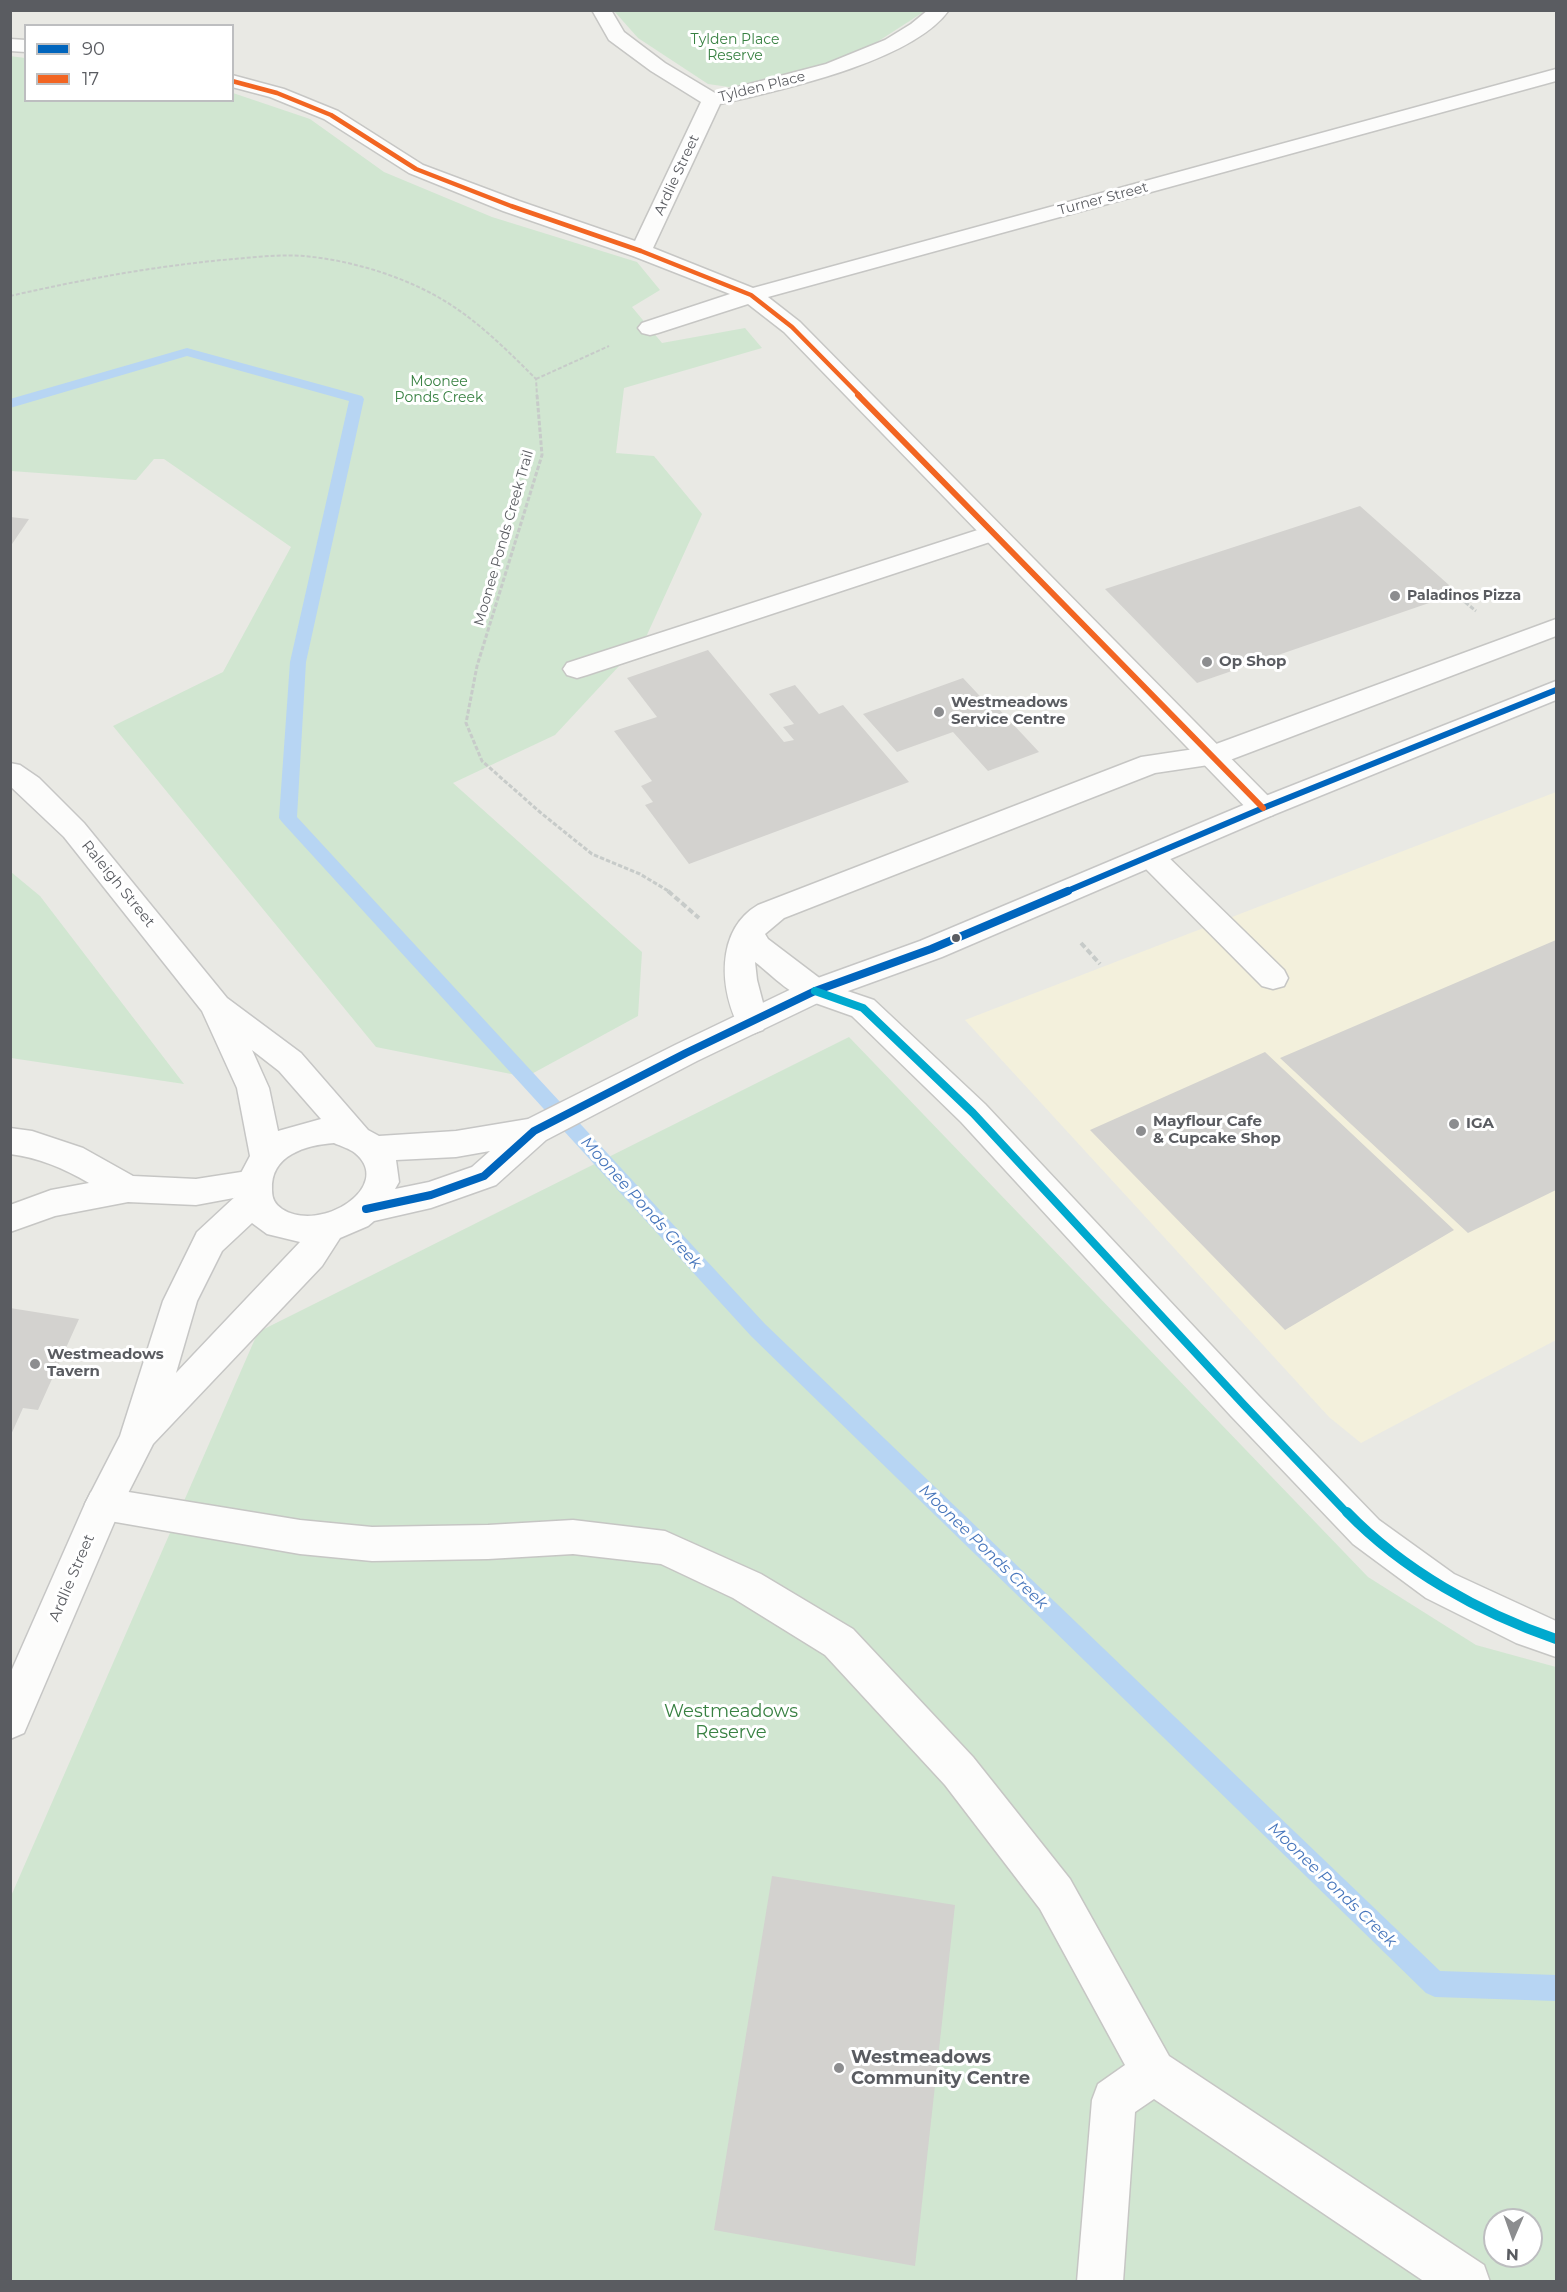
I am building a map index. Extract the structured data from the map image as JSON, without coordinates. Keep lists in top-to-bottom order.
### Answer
{
  "streets": {
    "street": [
      "Tylden Place",
      "Ardlie Street",
      "Turner Street",
      "Raleigh Street"
    ],
    "path": ["Moonee Ponds Creek Trail"]
  },
  "crossings": [
    ["Tylden Place", "Ardlie Street"],
    ["Ardlie Street", "Raleigh Street"]
  ],
  "water": ["Moonee Ponds Creek"],
  "parks": ["Tylden Place Reserve", "Moonee Ponds Creek", "Westmeadows Reserve"],
  "places": [
    "Paladinos Pizza",
    "Op Shop",
    "Westmeadows Service Centre",
    "IGA",
    "Mayflour Cafe & Cupcake Shop",
    "Westmeadows Tavern",
    "Westmeadows Community Centre"
  ],
  "lines": ["transit line 17", "transit line 90"],
  "legend": ["90", "17"],
  "north": "bottom"
}
